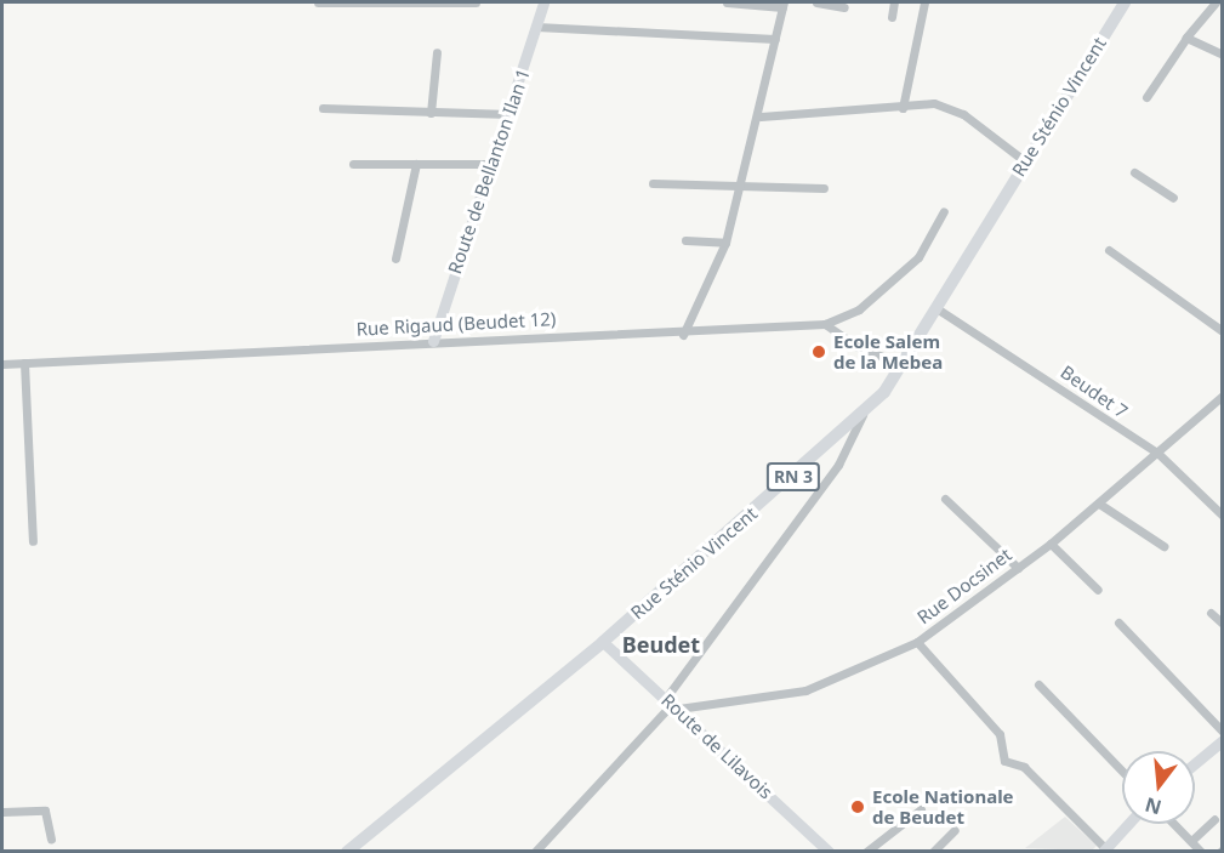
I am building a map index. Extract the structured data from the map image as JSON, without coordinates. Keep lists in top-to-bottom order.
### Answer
{
  "streets": {
    "main road": ["Rue Sténio Vincent", "RN 3"],
    "street": [
      "Route de Bellanton Ilan 1",
      "Rue Rigaud (Beudet 12)",
      "Beudet 7",
      "Rue Docsinet",
      "Route de Lilavois"
    ]
  },
  "crossings": [
    ["Rue Sténio Vincent", "Beudet 7"],
    ["Rue Sténio Vincent", "Route de Lilavois"],
    ["Route de Bellanton Ilan 1", "Rue Rigaud (Beudet 12)"],
    ["Beudet 7", "Rue Docsinet"],
    ["Rue Docsinet", "Route de Lilavois"]
  ],
  "districts": ["Beudet"],
  "places": ["Ecole Salem de la Mebea", "Ecole Nationale de Beudet"],
  "north": "bottom"
}
